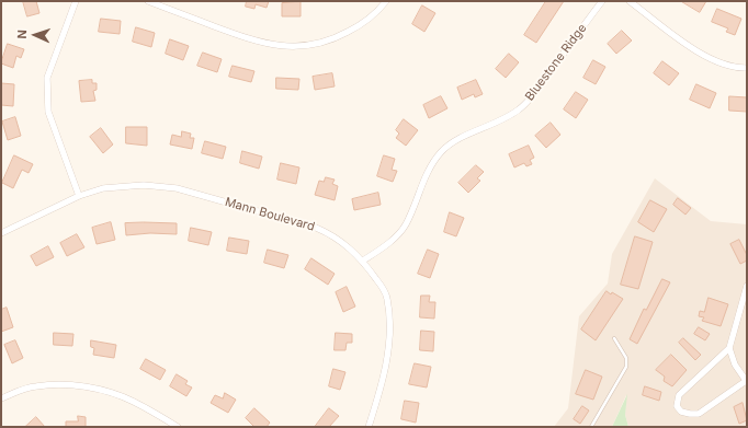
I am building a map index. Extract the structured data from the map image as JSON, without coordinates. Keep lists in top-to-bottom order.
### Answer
{
  "streets": {
    "street": ["Bluestone Ridge", "Mann Boulevard"]
  },
  "crossings": [
    ["Bluestone Ridge", "Mann Boulevard"]
  ],
  "north": "left"
}
